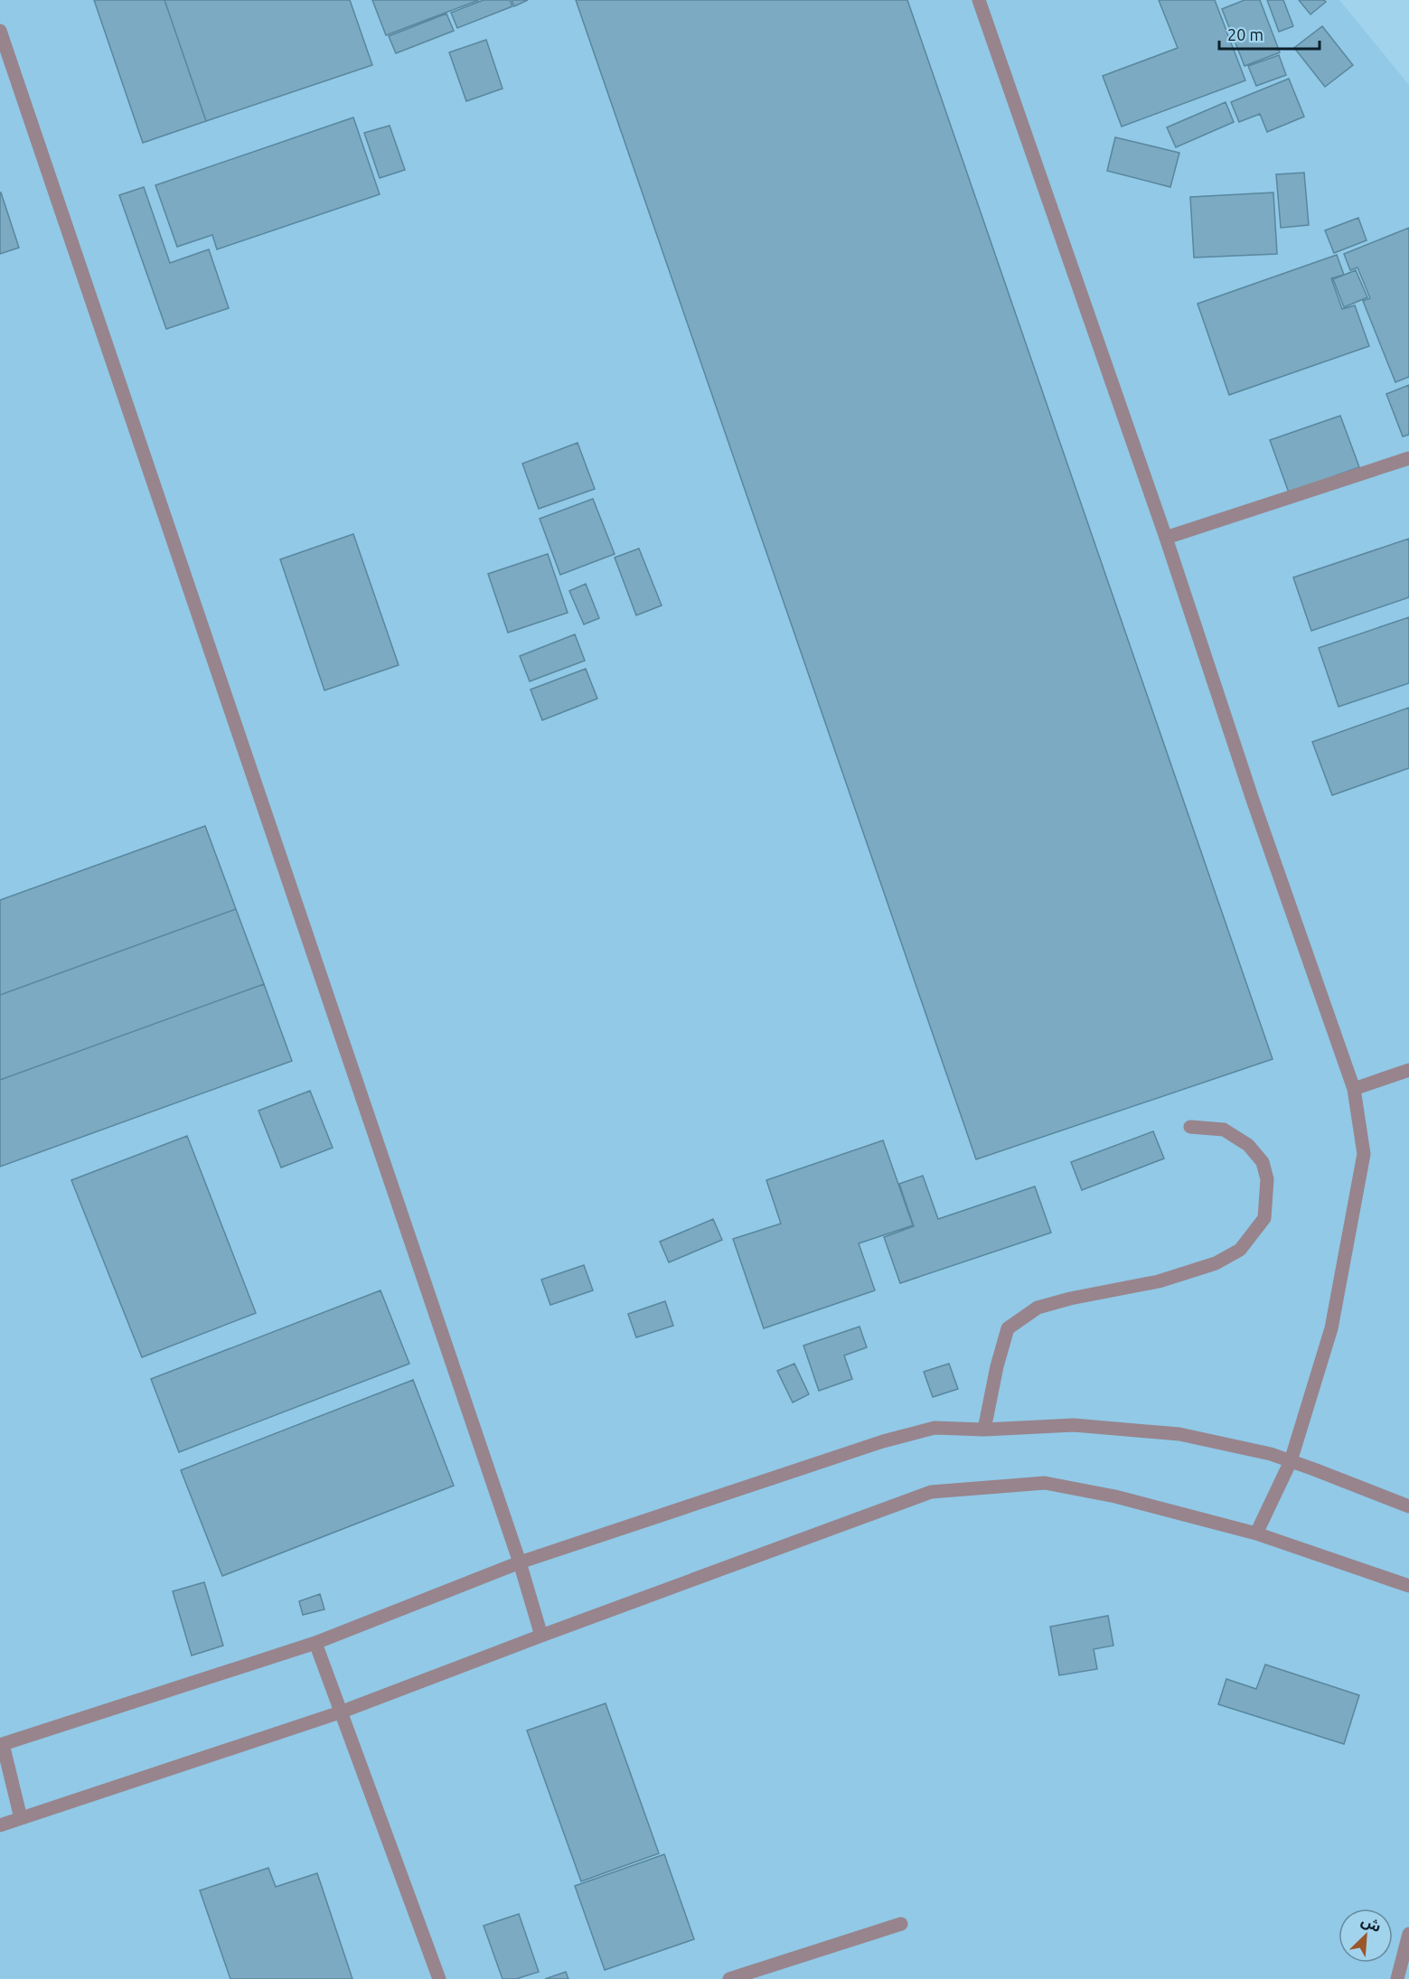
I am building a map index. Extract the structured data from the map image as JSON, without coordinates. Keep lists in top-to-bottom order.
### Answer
{
  "scale_bar": "20 m",
  "north": "top right"
}
